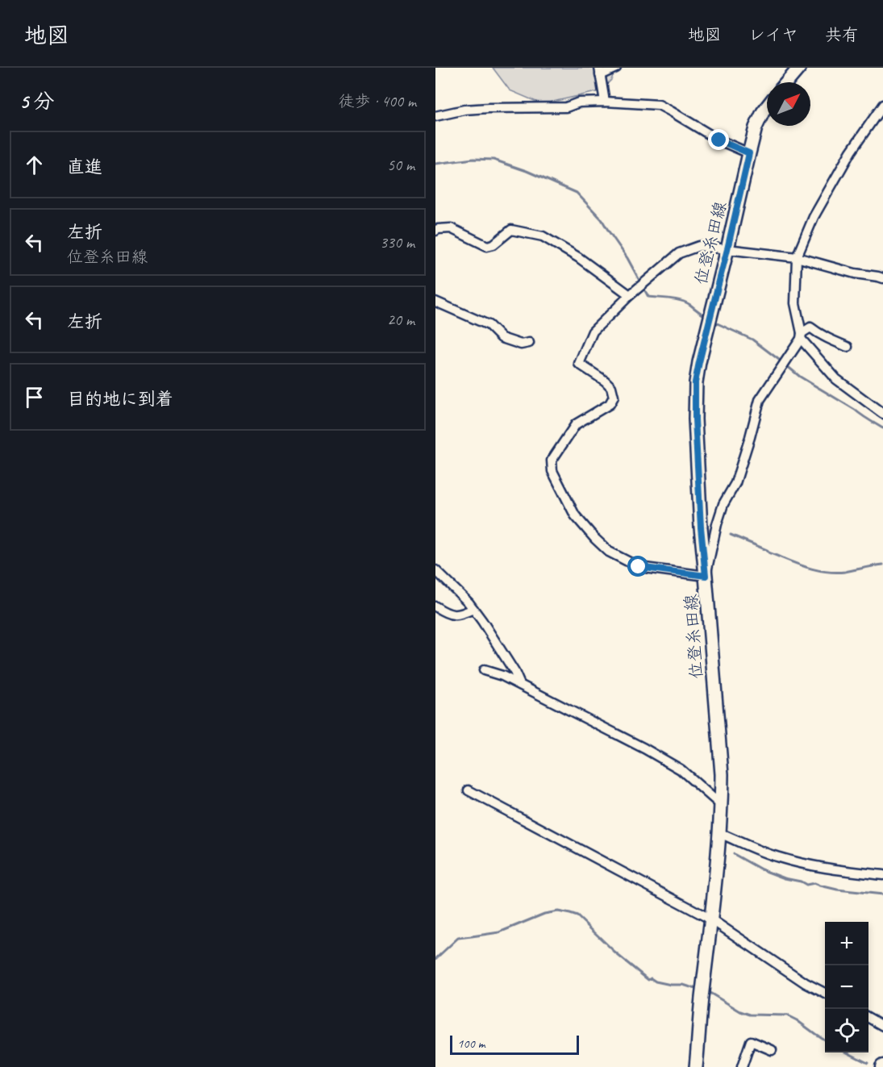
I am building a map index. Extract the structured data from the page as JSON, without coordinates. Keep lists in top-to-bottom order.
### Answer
{
  "streets": {
    "main road": ["位登糸田線"]
  },
  "scale_bar": "100 m",
  "north": "top right",
  "page": {
    "header": "地図",
    "nav": ["地図", "レイヤ", "共有"],
    "heading": ["5 分", "徒歩 · 400 m"],
    "list": [
      ["直進", "50 m"],
      ["左折", "位登糸田線", "330 m"],
      ["左折", "20 m"],
      "目的地に到着"
    ],
    "map_buttons": ["+", "−"],
    "scale": "100 m"
  }
}
